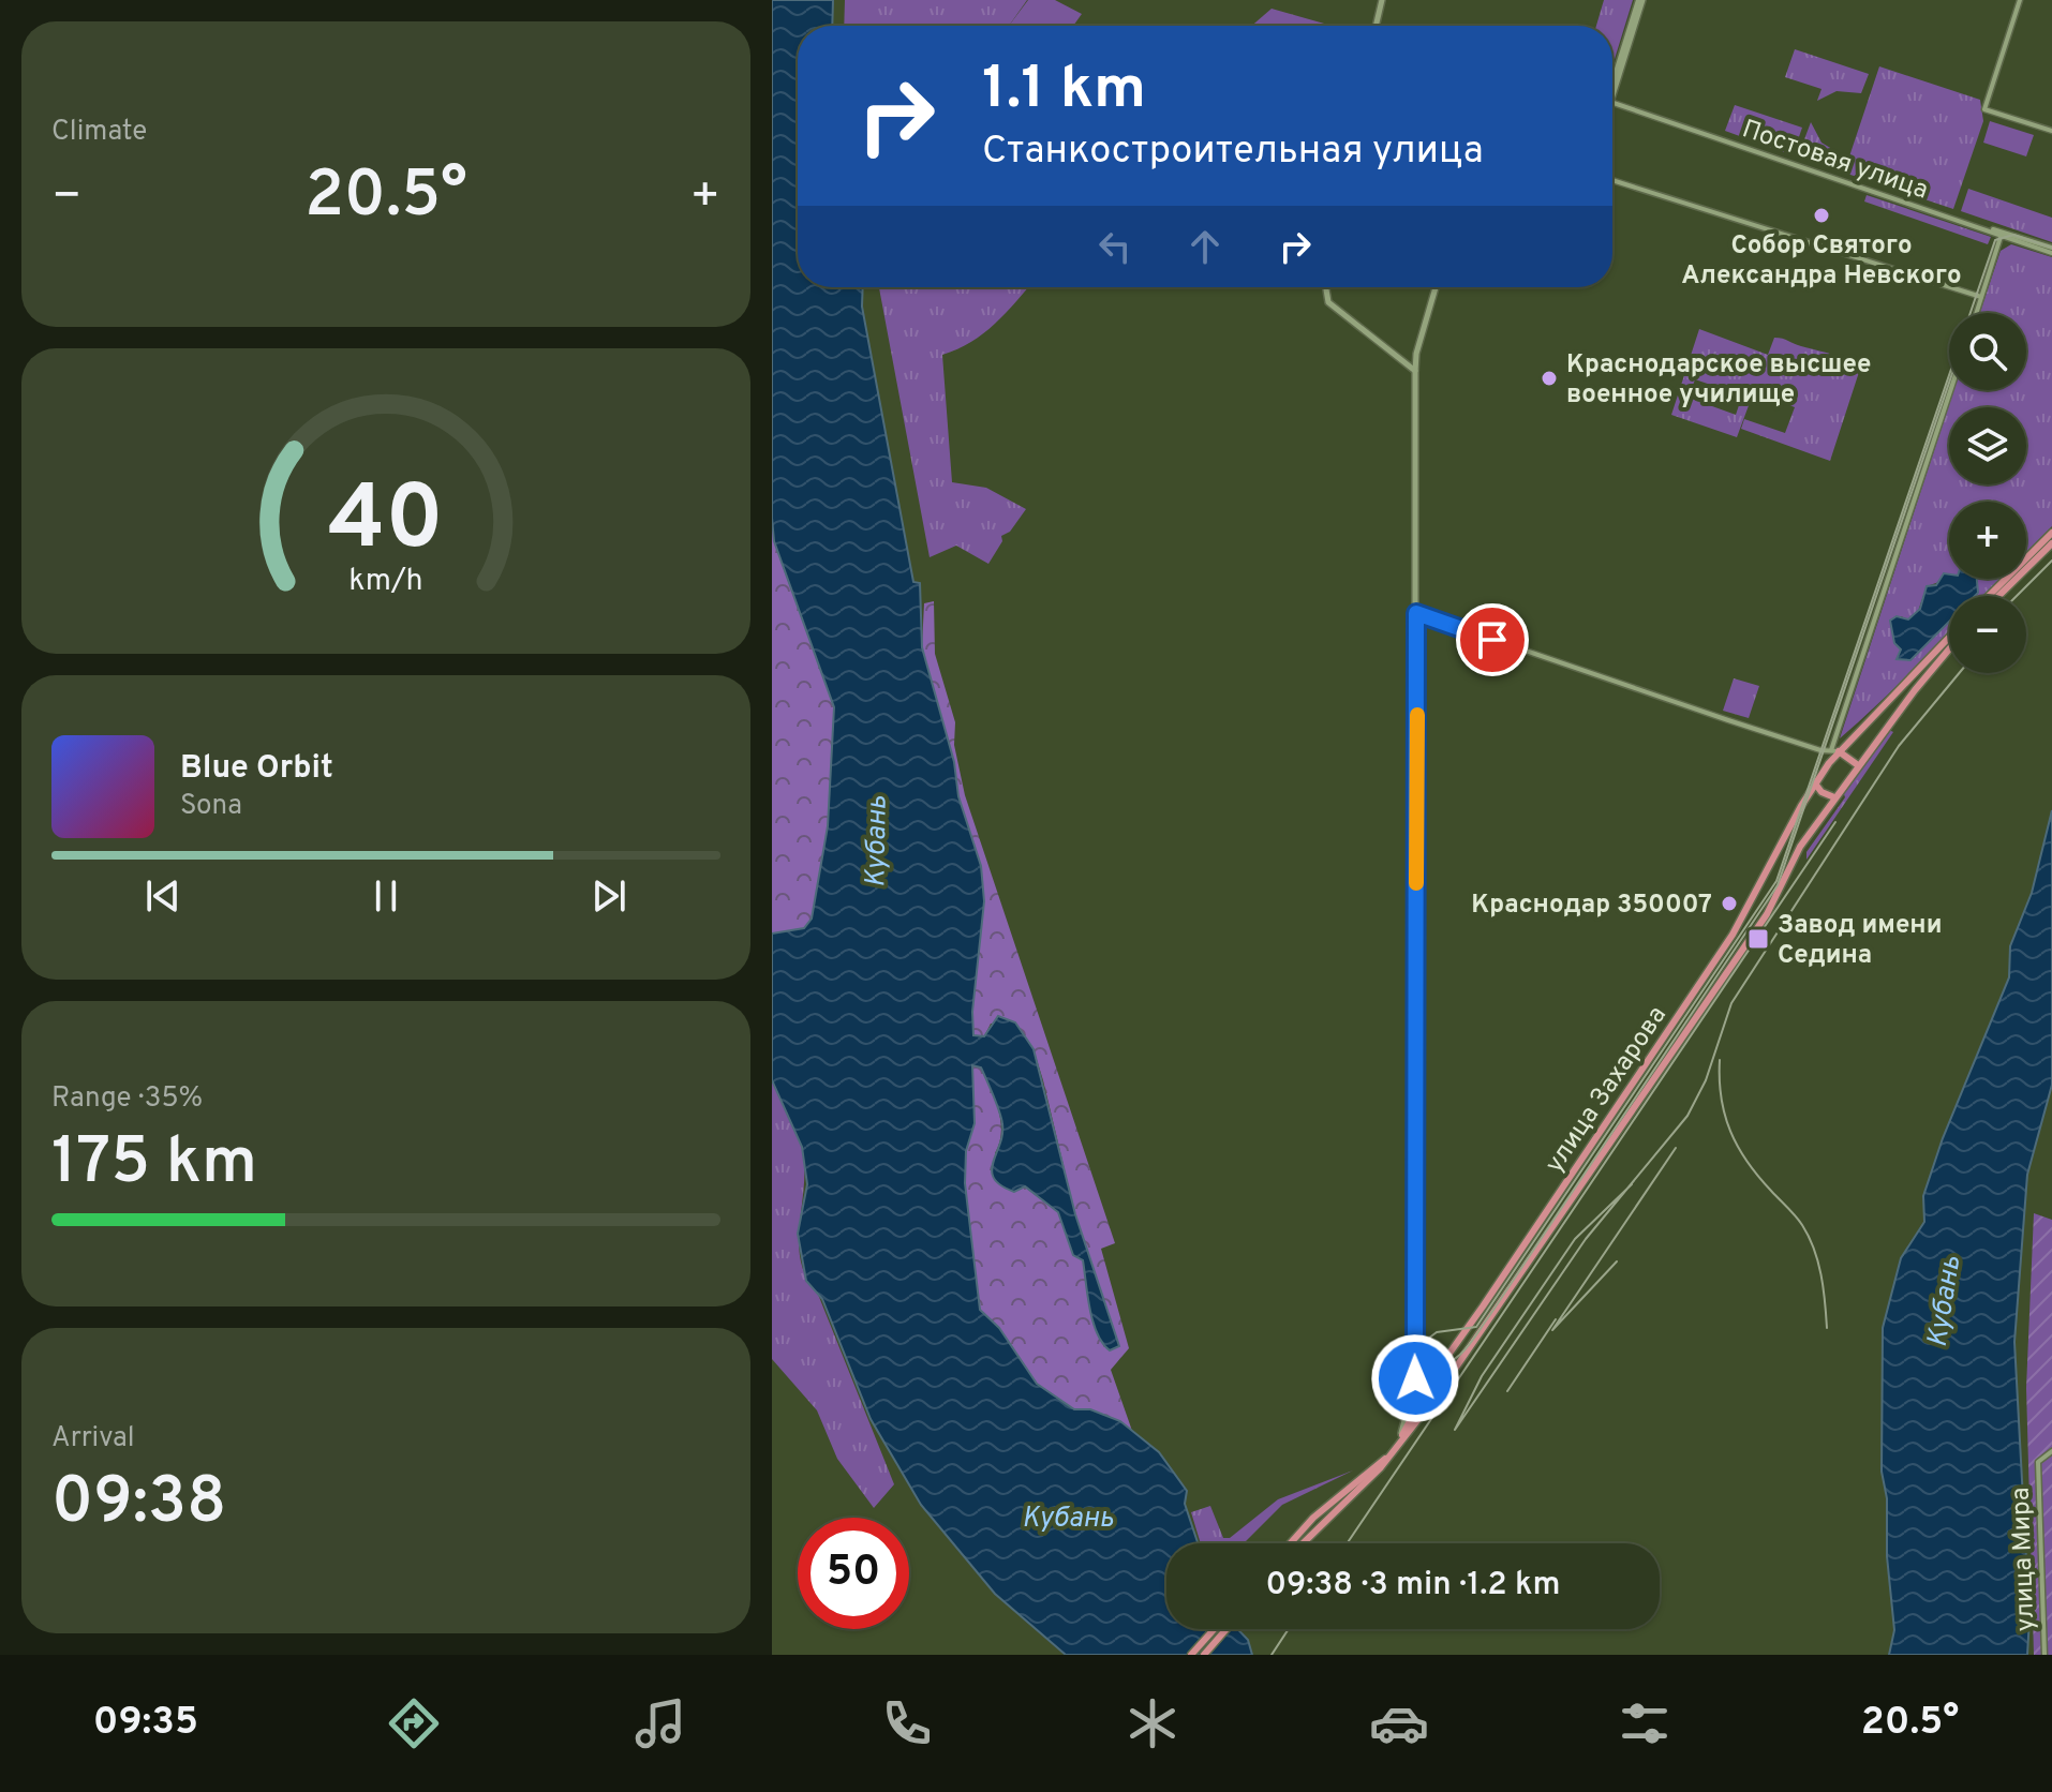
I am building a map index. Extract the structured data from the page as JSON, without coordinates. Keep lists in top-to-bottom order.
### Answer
{
  "streets": {
    "main road": ["улица Захарова"],
    "street": ["Постовая улица", "улица Мира"]
  },
  "water": ["Кубань"],
  "places": {
    "other": ["Собор Святого Александра Невского", "Краснодарское высшее военное училище", "Краснодар 350007"],
    "transit": ["Завод имени Седина"]
  },
  "page": {
    "tile": [
      "Climate",
      ["Range · 35%", "175 km"],
      ["Arrival", "09:38"]
    ],
    "turn": ["1.1 km", "Станкостроительная улица"],
    "heat": ["−", "20.5°", "+"],
    "map_buttons": ["+", "−"],
    "song": ["Blue Orbit", "Sona"],
    "limit": "50",
    "trip": "09:38 · 3 min · 1.2 km",
    "tabs": ["09:35", "20.5°"],
    "gauge": ["40", "km/h"]
  }
}
